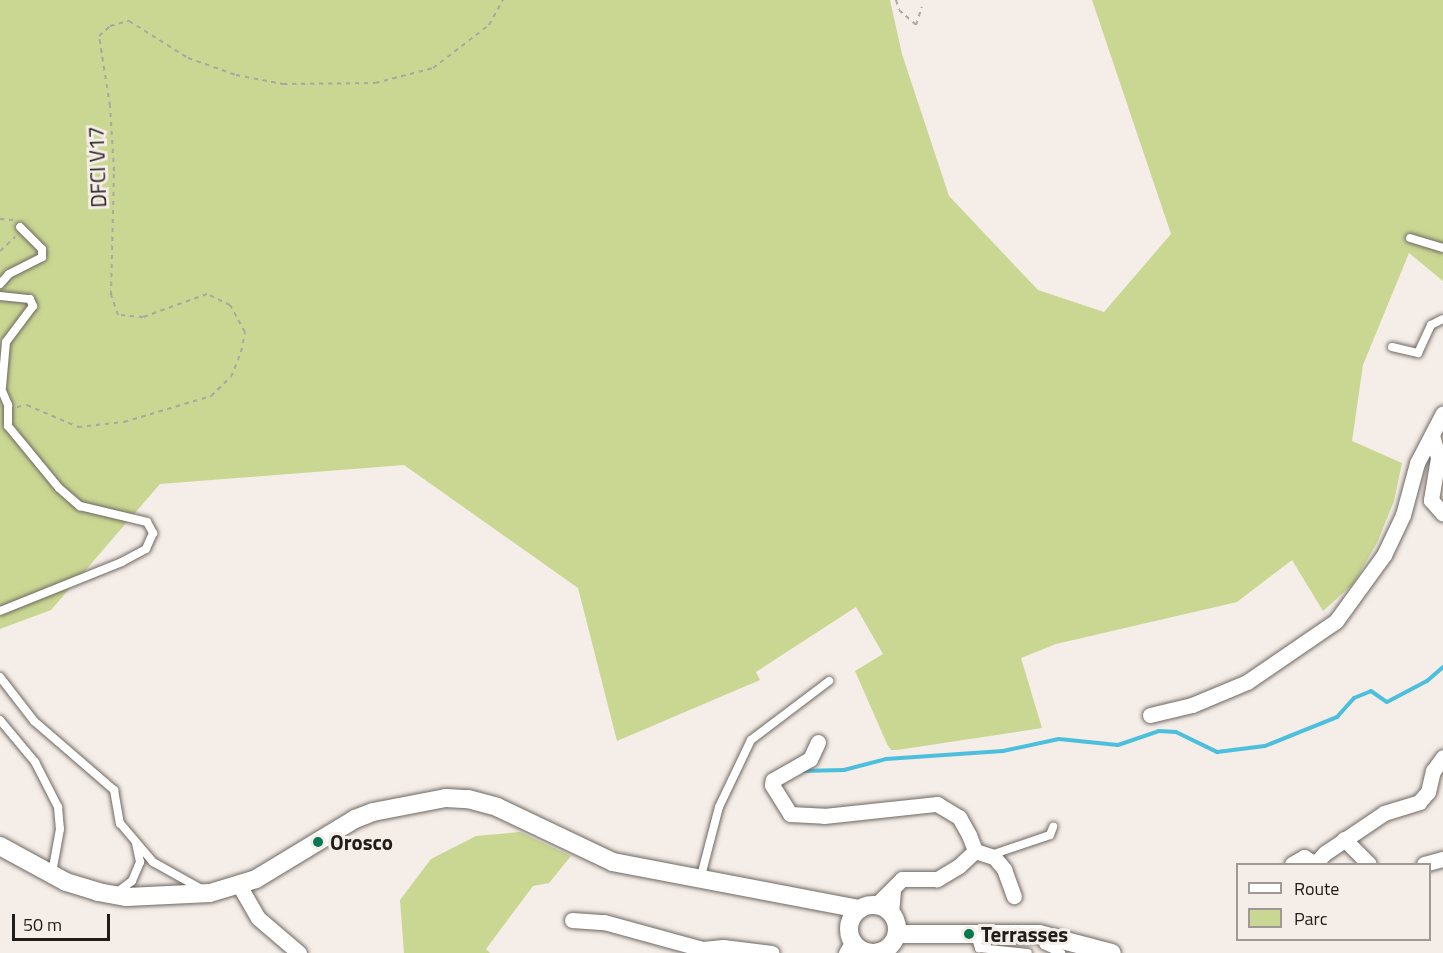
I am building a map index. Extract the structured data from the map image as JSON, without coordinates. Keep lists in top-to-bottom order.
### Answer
{
  "streets": {
    "path": ["DFCI V17"]
  },
  "places": ["Orosco", "Terrasses"],
  "legend": ["Route", "Parc"],
  "scale_bar": "50 m"
}
